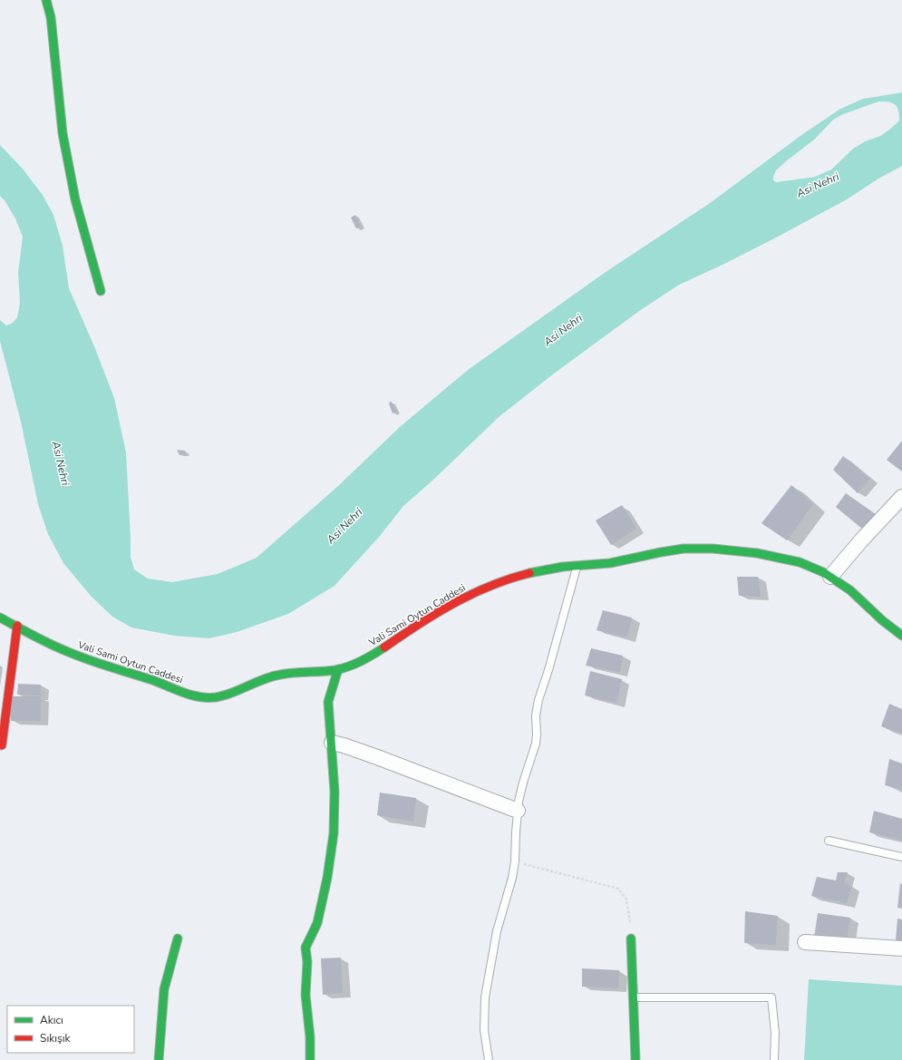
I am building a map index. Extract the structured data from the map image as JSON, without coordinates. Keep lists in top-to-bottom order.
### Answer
{
  "streets": {
    "street": ["Vali Sami Oytun Caddesi"]
  },
  "water": ["Asi Nehri"],
  "legend": ["Akıcı", "Sıkışık"]
}
